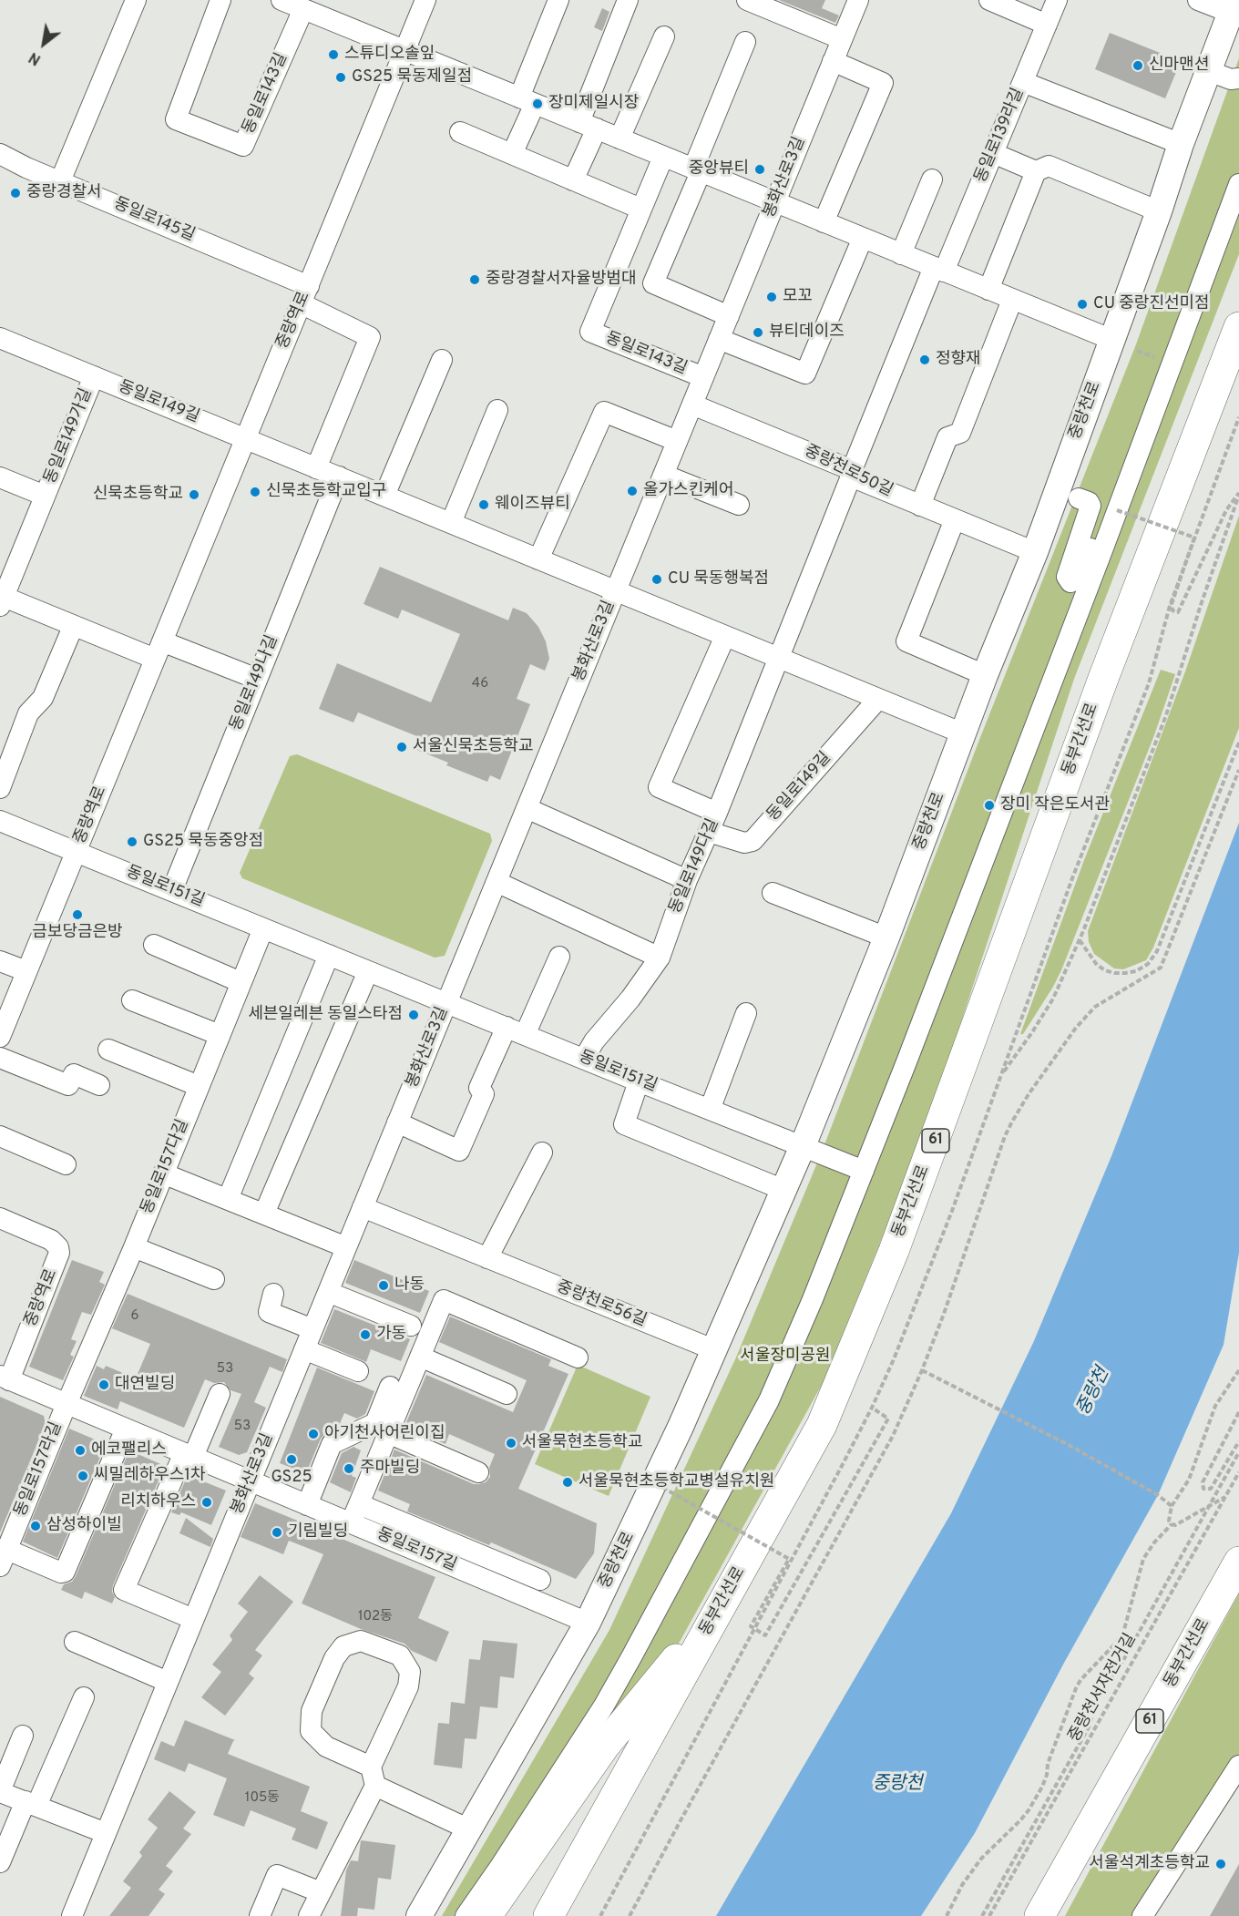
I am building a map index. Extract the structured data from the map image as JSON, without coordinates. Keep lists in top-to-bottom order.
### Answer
{
  "streets": {
    "highway": ["동부간선로", "61"],
    "main road": ["중랑천로"],
    "street": [
      "동일로143길",
      "동일로139라길",
      "봉화산로3길",
      "동일로145길",
      "중랑역로",
      "동일로149길",
      "동일로149가길",
      "중랑천로50길",
      "동일로149나길",
      "동일로149다길",
      "동일로151길",
      "동일로157다길",
      "중랑천로56길",
      "동일로157라길",
      "동일로157길"
    ],
    "path": ["중랑천서자전거길"]
  },
  "crossings": [
    ["동일로143길", "봉화산로3길"],
    ["봉화산로3길", "동일로149길"],
    ["봉화산로3길", "중랑천로50길"],
    ["봉화산로3길", "동일로151길"],
    ["봉화산로3길", "중랑천로56길"],
    ["봉화산로3길", "동일로157길"],
    ["동일로145길", "중랑역로"],
    ["중랑역로", "동일로149길"],
    ["중랑역로", "동일로151길"],
    ["중랑역로", "동일로157길"],
    ["동일로149길", "중랑천로"],
    ["동일로149길", "동일로149가길"],
    ["동일로149길", "동일로149나길"],
    ["동일로149길", "동일로149다길"],
    ["중랑천로", "중랑천로50길"],
    ["중랑천로", "동일로151길"],
    ["중랑천로", "중랑천로56길"],
    ["중랑천로", "동일로157길"],
    ["동일로149나길", "동일로151길"],
    ["동일로149다길", "동일로151길"],
    ["동일로151길", "동일로157다길"],
    ["동일로157다길", "동일로157라길"],
    ["동일로157다길", "동일로157길"],
    ["동일로157라길", "동일로157길"]
  ],
  "water": ["중랑천"],
  "parks": ["서울장미공원"],
  "places": [
    "스튜디오솔잎",
    "신마맨션",
    "GS25 묵동제일점",
    "장미제일시장",
    "중앙뷰티",
    "중랑경찰서",
    "중랑경찰서자율방범대",
    "모꼬",
    "CU 중랑진선미점",
    "뷰티데이즈",
    "정향재",
    "올가스킨케어",
    "신묵초등학교입구",
    "신묵초등학교",
    "웨이즈뷰티",
    "CU 묵동행복점",
    "서울신묵초등학교",
    "장미 작은도서관",
    "GS25 묵동중앙점",
    "금보당금은방",
    "세븐일레븐 동일스타점",
    "나동",
    "가동",
    "대연빌딩",
    "아기천사어린이집",
    "서울묵현초등학교",
    "에코팰리스",
    "GS25",
    "주마빌딩",
    "씨밀레하우스1차",
    "서울묵현초등학교병설유치원",
    "리치하우스",
    "삼성하이빌",
    "기림빌딩",
    "서울석계초등학교"
  ],
  "house_numbers": [
    "46",
    "6",
    "53",
    "53",
    "102동",
    "105동"
  ],
  "north": "bottom left"
}
